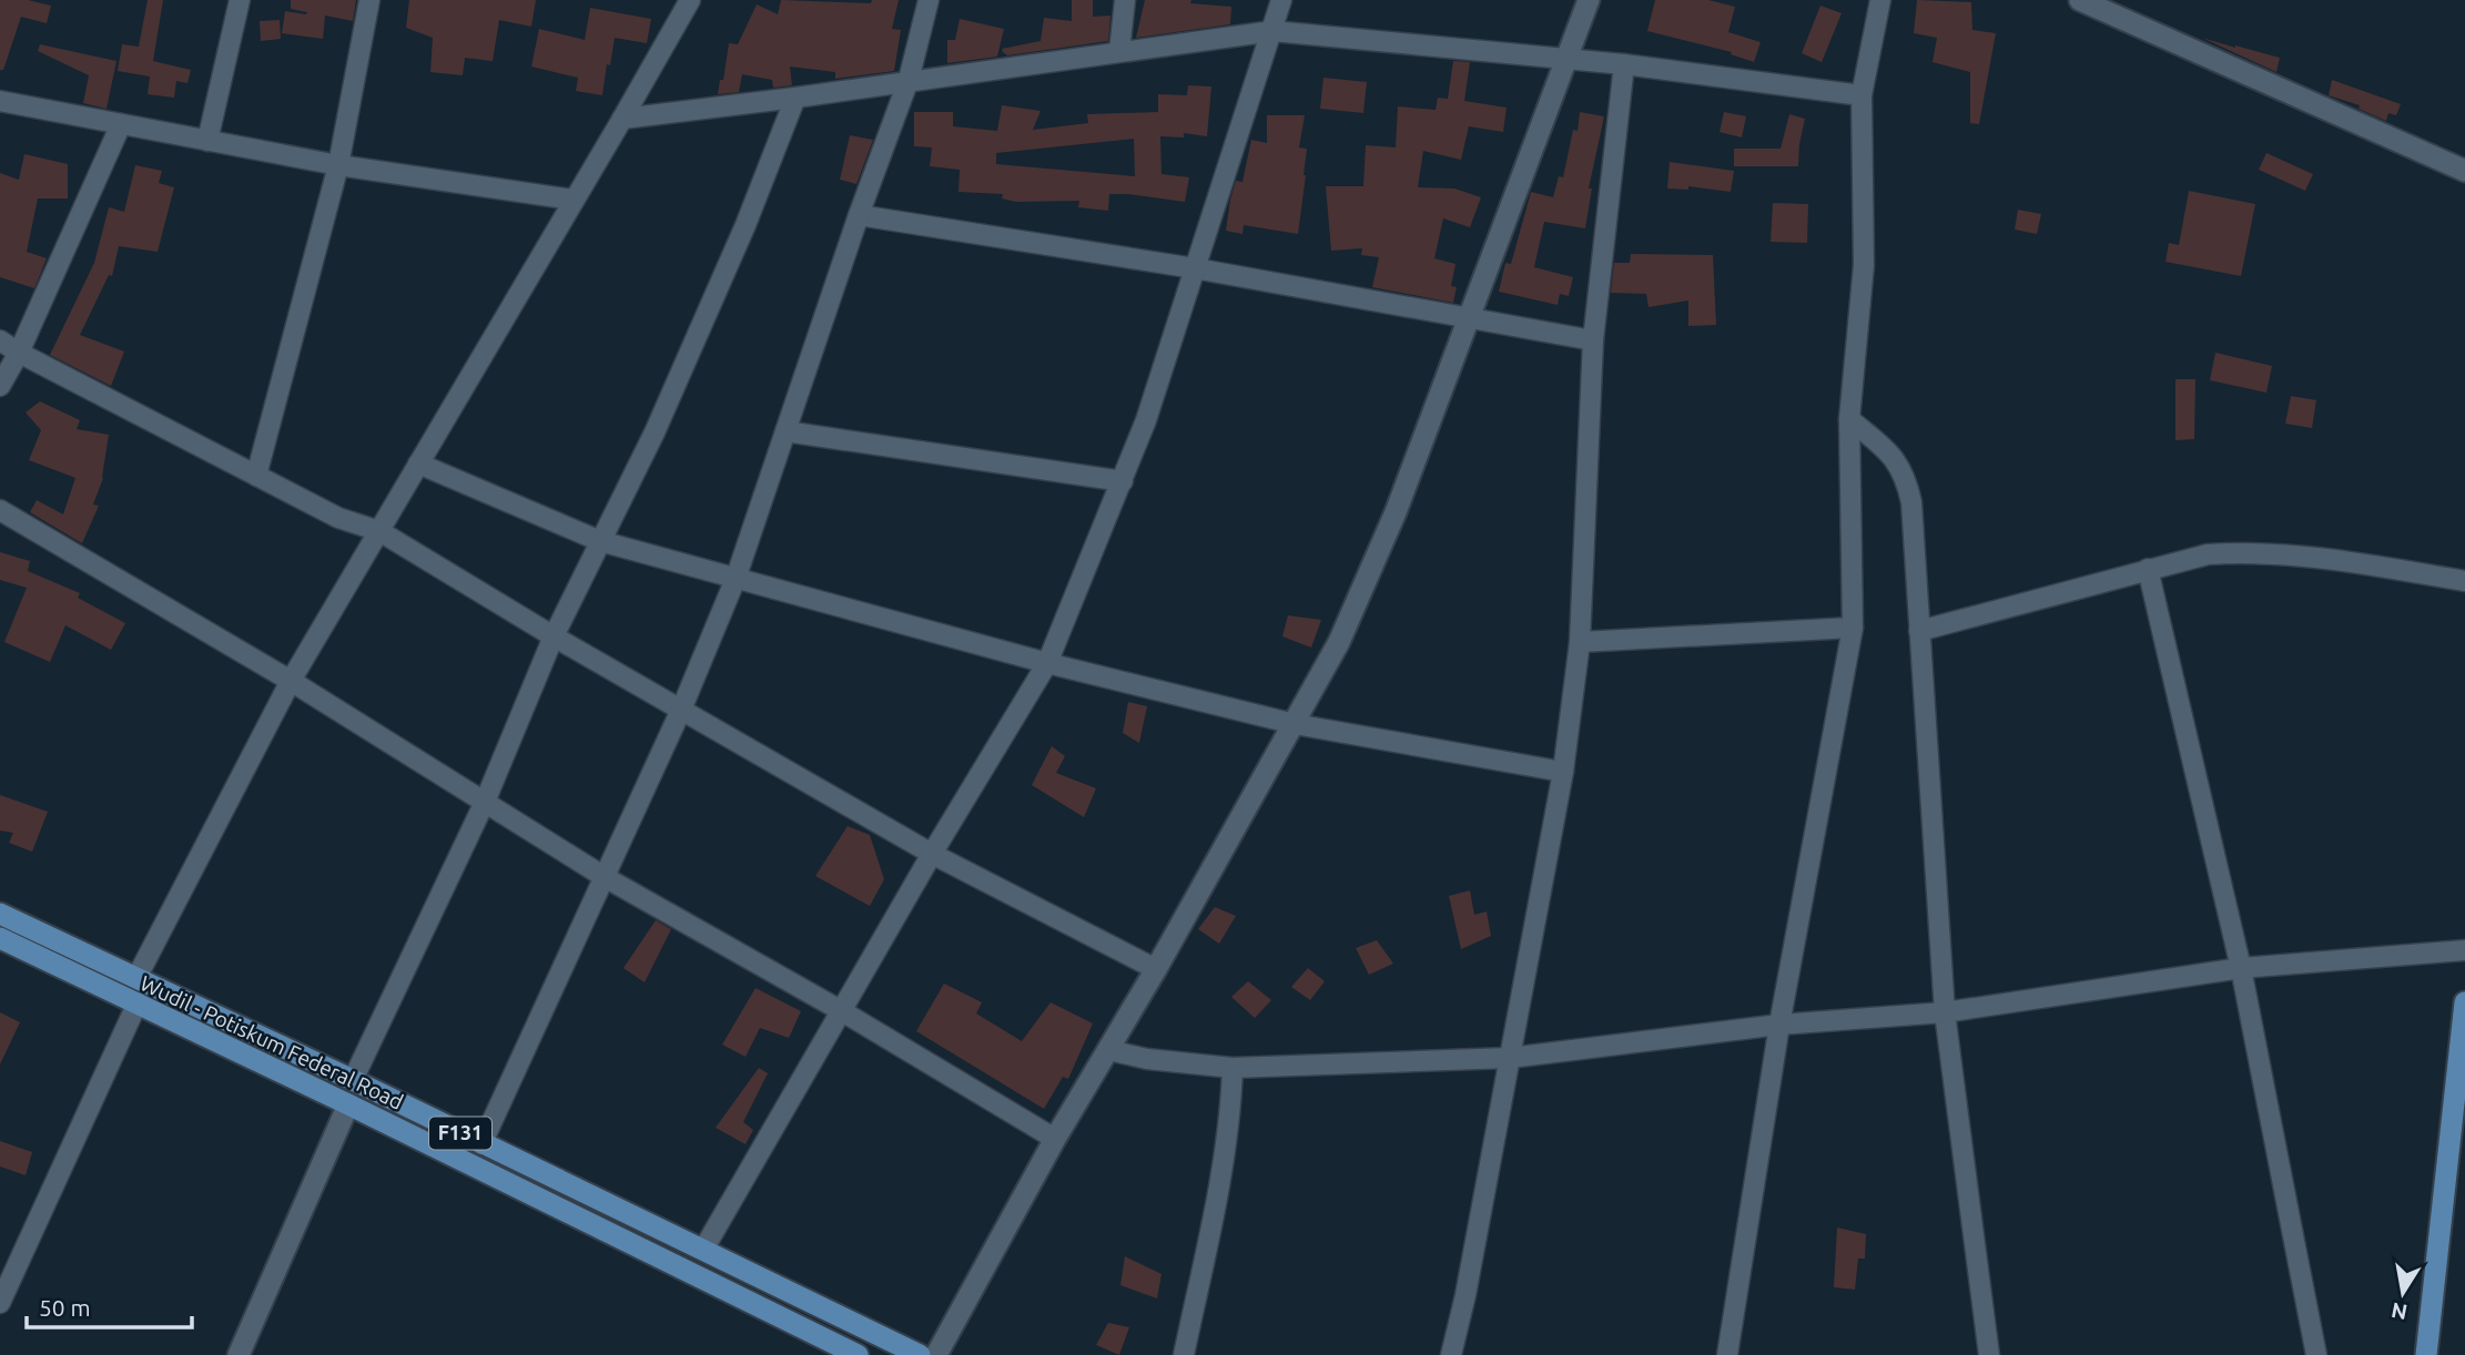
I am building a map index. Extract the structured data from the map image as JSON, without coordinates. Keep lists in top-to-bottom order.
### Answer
{
  "streets": {
    "main road": ["Wudil - Potiskum Federal Road", "F131"]
  },
  "scale_bar": "50 m",
  "north": "bottom"
}
